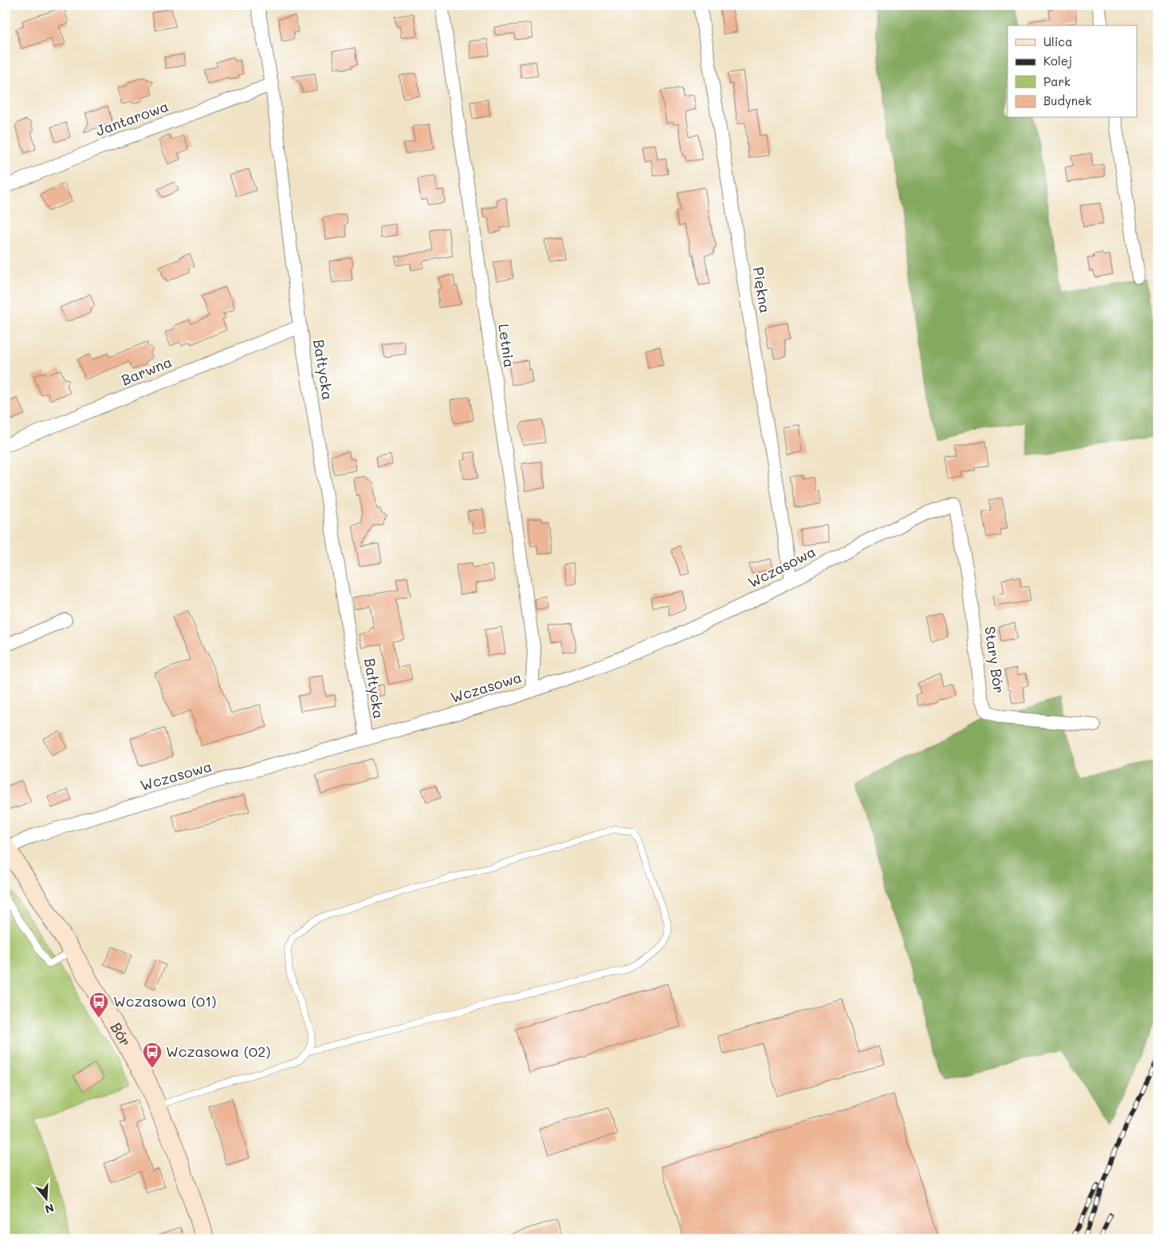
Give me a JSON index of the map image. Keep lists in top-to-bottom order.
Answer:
{
  "streets": {
    "street": [
      "Jantarowa",
      "Piękna",
      "Letnia",
      "Bałtycka",
      "Barwna",
      "Wczasowa",
      "Stary Bór",
      "Bór"
    ]
  },
  "crossings": [
    ["Jantarowa", "Bałtycka"],
    ["Piękna", "Wczasowa"],
    ["Letnia", "Wczasowa"],
    ["Bałtycka", "Barwna"],
    ["Bałtycka", "Wczasowa"],
    ["Wczasowa", "Stary Bór"],
    ["Wczasowa", "Bór"]
  ],
  "places": {
    "bus stop": ["Wczasowa (01)", "Wczasowa (02)"]
  },
  "legend": [
    "Ulica",
    "Kolej",
    "Park",
    "Budynek"
  ],
  "north": "bottom"
}
